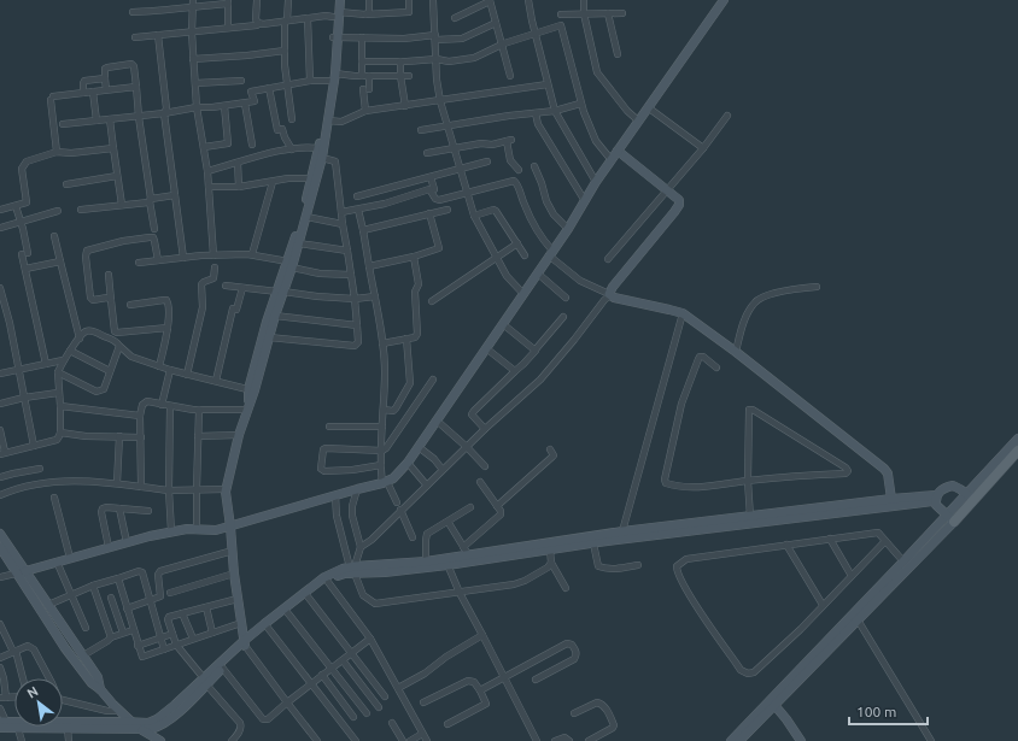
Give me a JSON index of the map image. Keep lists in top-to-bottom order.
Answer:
{
  "scale_bar": "100 m",
  "north": "top left"
}
